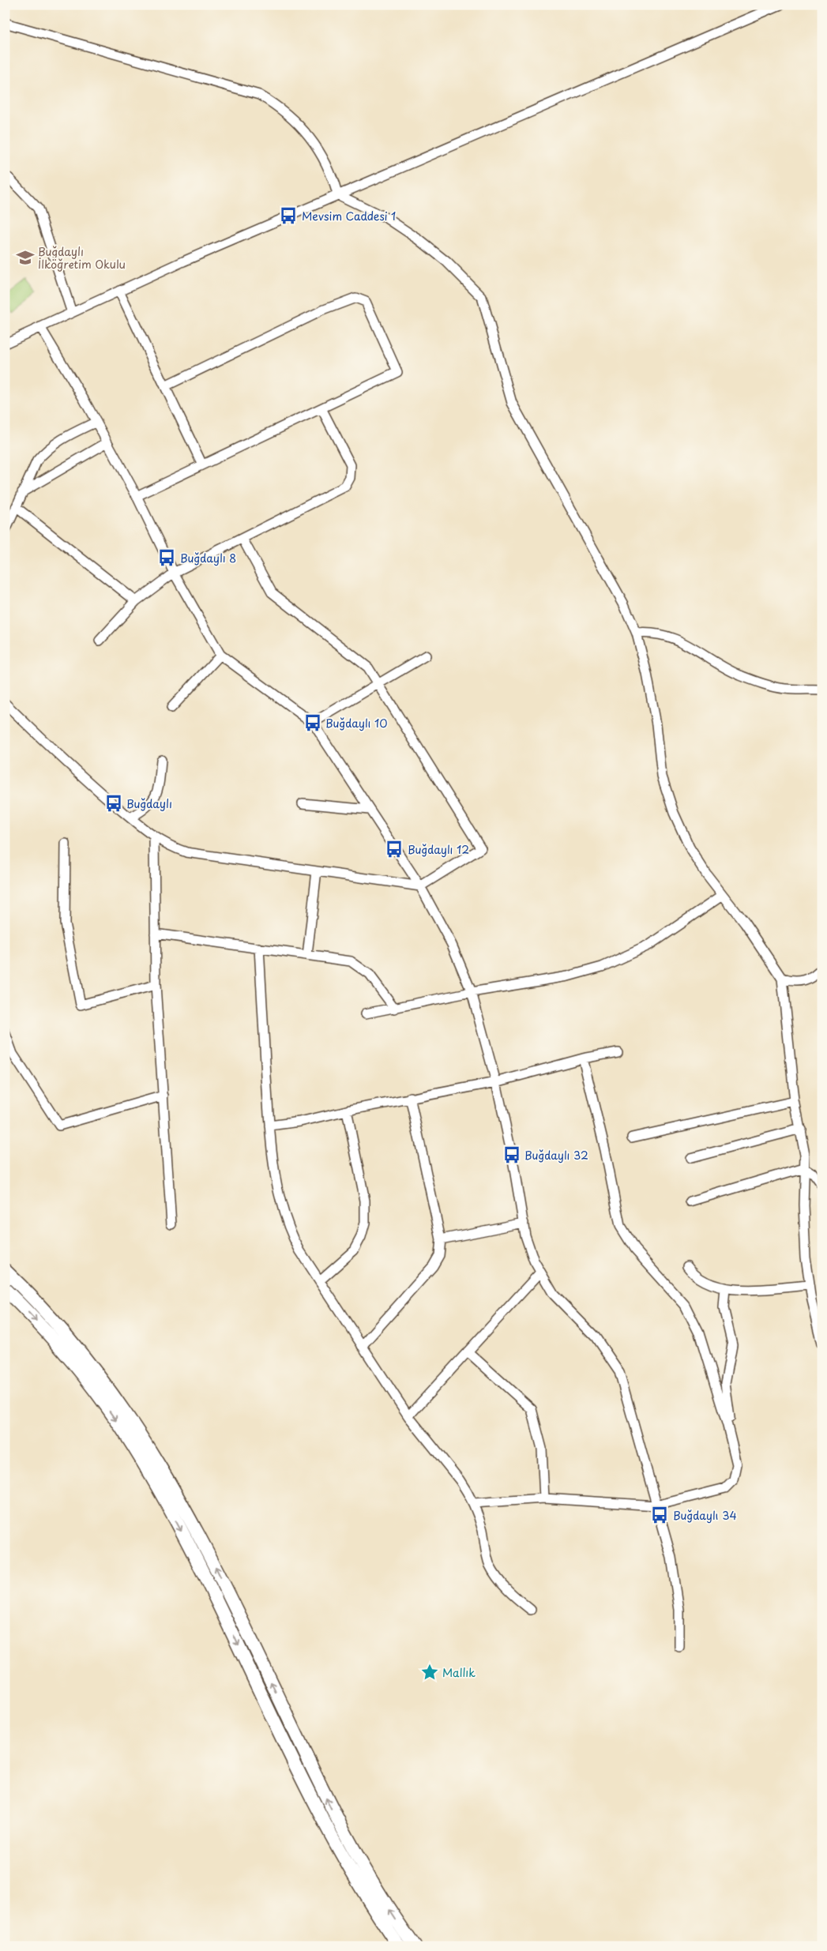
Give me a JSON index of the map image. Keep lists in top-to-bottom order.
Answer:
{
  "places": {
    "bus stop": [
      "Mevsim Caddesi 1",
      "Buğdaylı 8",
      "Buğdaylı 10",
      "Buğdaylı",
      "Buğdaylı 12",
      "Buğdaylı 32",
      "Buğdaylı 34"
    ],
    "school or university": ["Buğdaylı İlköğretim Okulu"],
    "place": ["Mallık"]
  }
}
